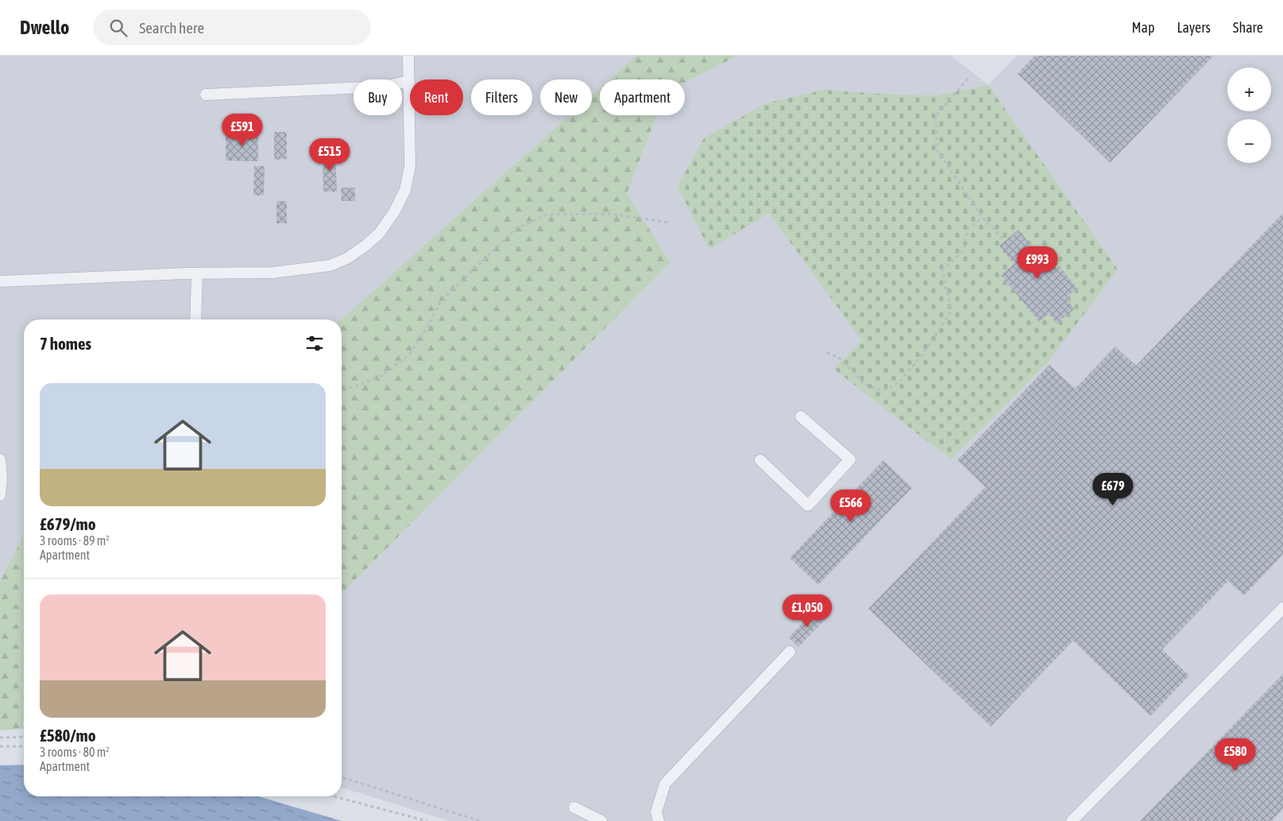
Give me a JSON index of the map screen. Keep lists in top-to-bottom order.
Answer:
{
  "page": {
    "header": "Dwello",
    "search": "Search here",
    "nav": ["Map", "Layers", "Share"],
    "map_buttons": ["+", "−"],
    "chip": [
      "Buy",
      "Rent",
      "Filters",
      "New",
      "Apartment"
    ],
    "price": [
      "£591",
      "£515",
      "£993",
      "£679",
      "£566",
      "£1,050",
      "£580"
    ],
    "heading": "7 homes",
    "list": [
      {
        "name": "£679/mo",
        "note": "3 rooms · 89 m² · Apartment"
      },
      {
        "name": "£580/mo",
        "note": "3 rooms · 80 m² · Apartment"
      }
    ]
  }
}
